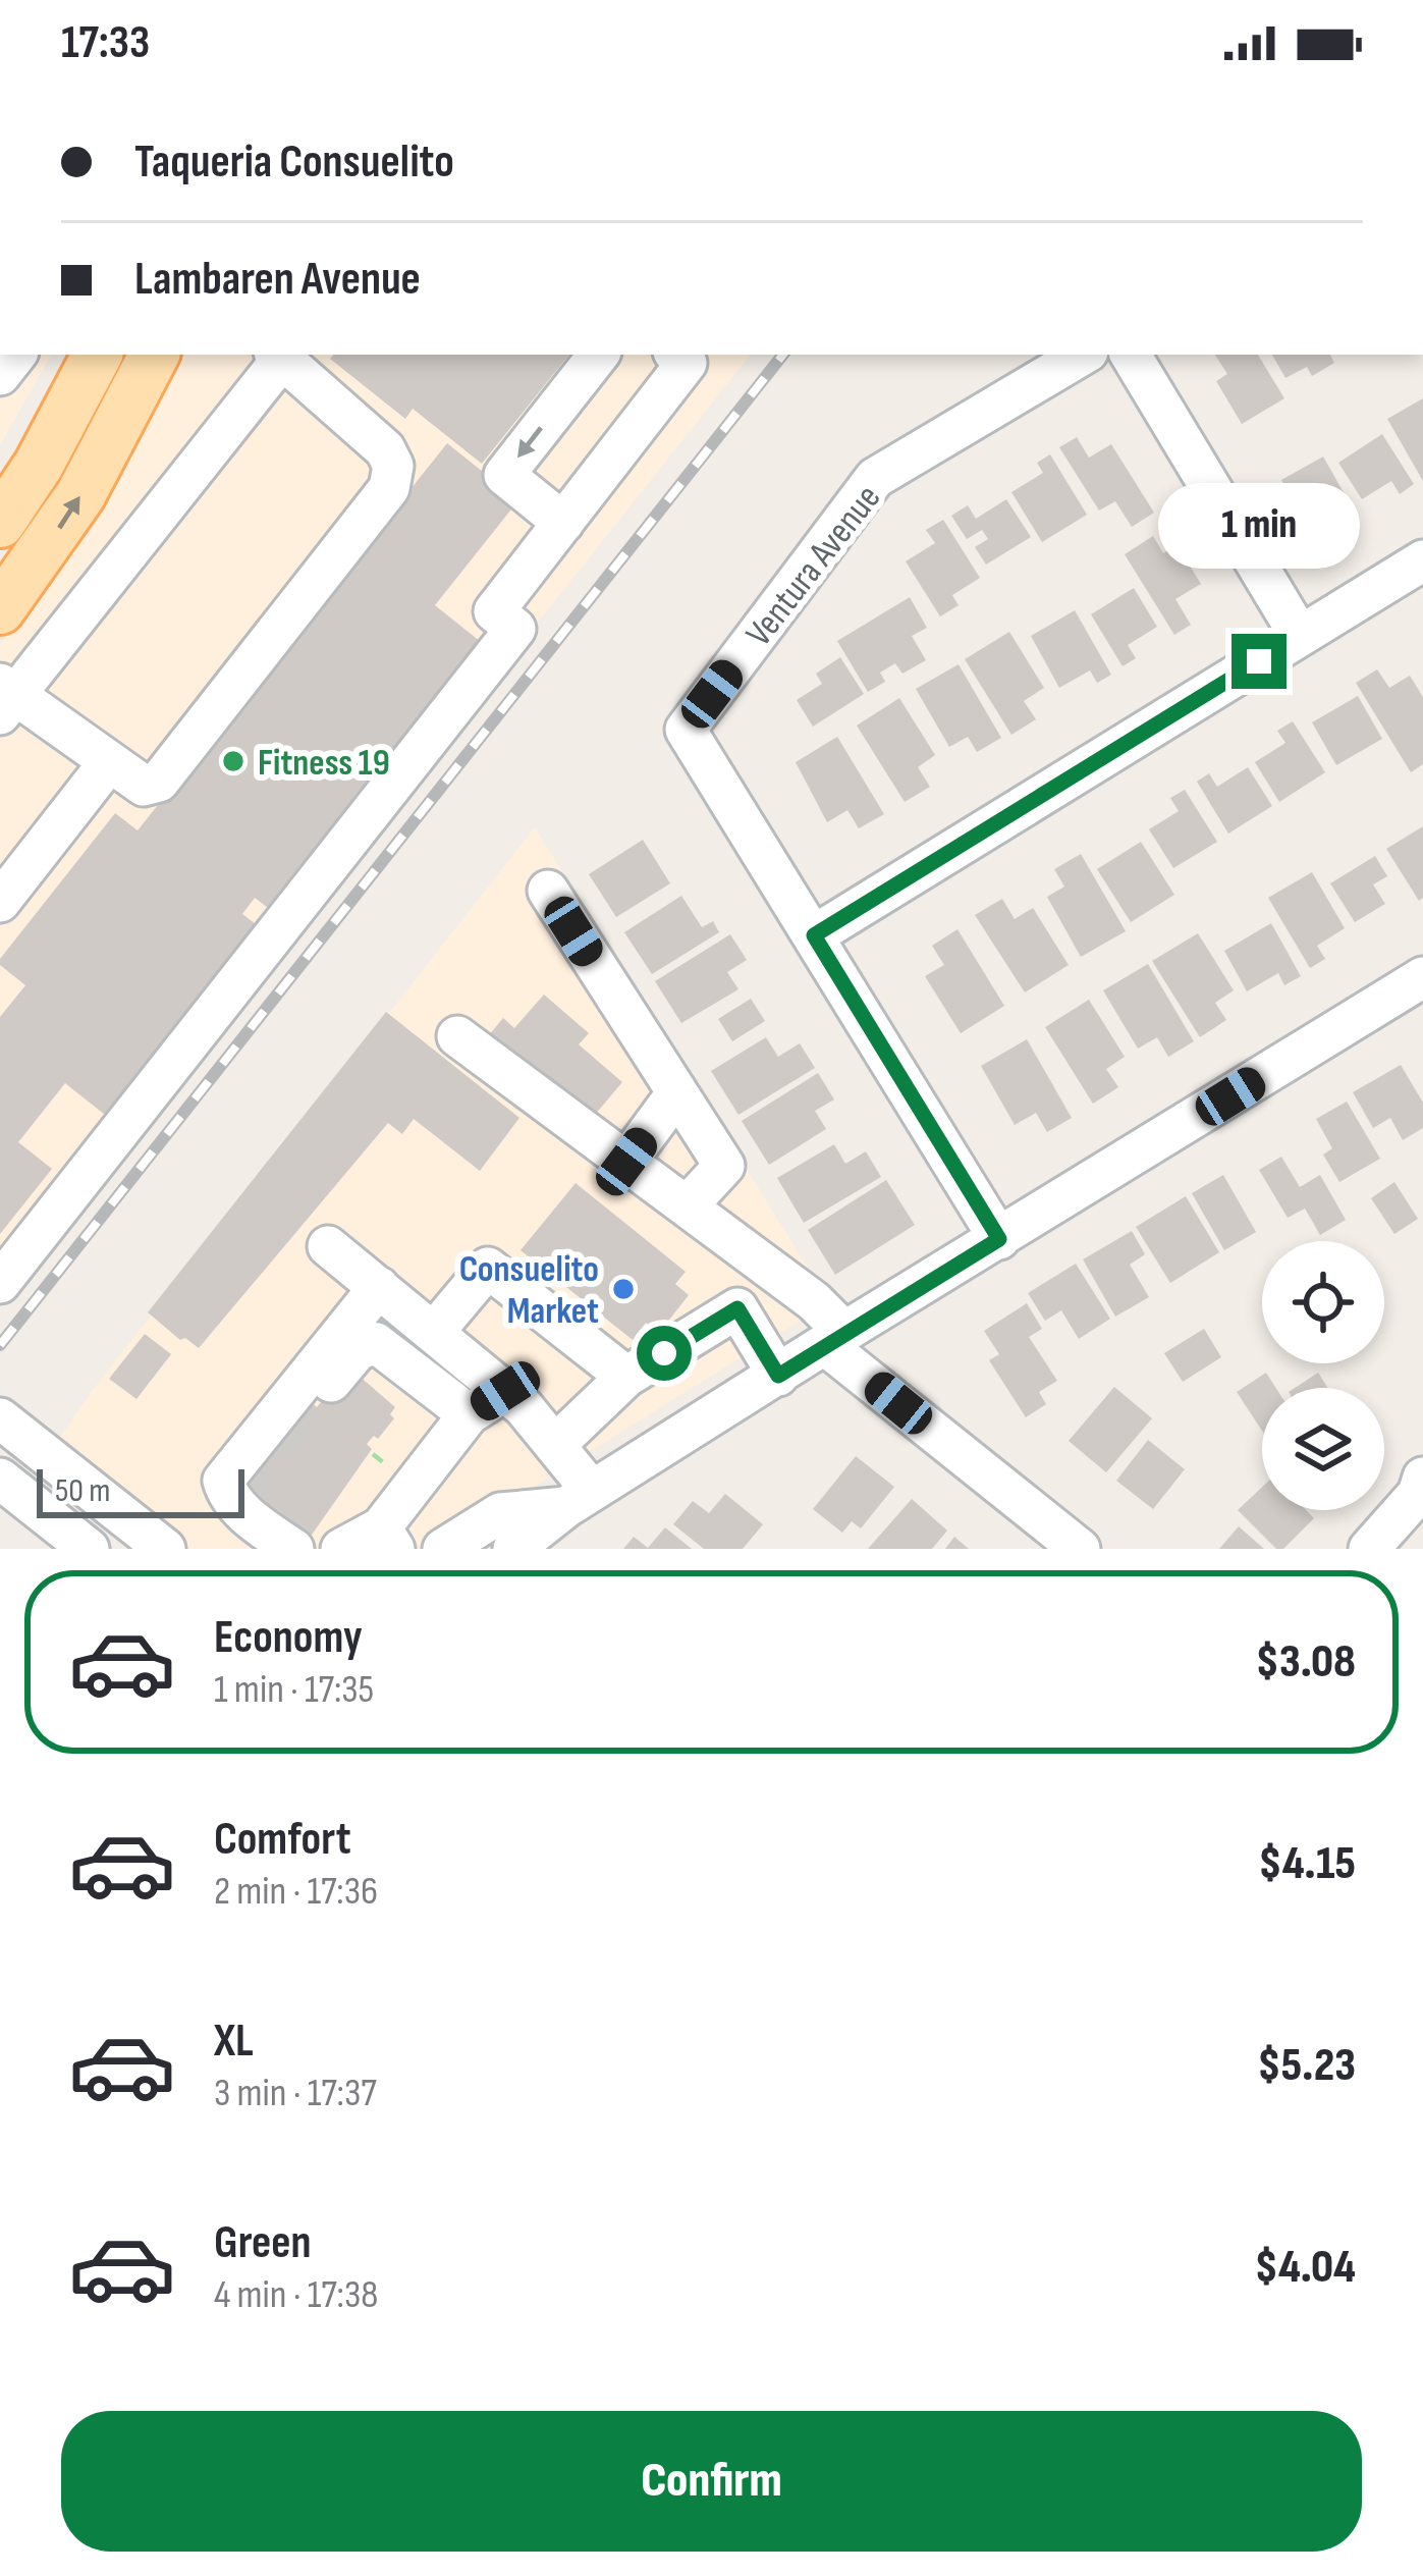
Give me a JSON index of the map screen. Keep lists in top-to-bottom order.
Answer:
{
  "streets": {
    "street": ["Ventura Avenue"]
  },
  "places": ["Fitness 19", "Consuelito Market"],
  "scale_bar": "50 m",
  "page": {
    "status": "17:33",
    "banner": ["Taqueria Consuelito", "Lambaren Avenue"],
    "bubble": "1 min",
    "scale": "50 m",
    "list": [
      {
        "name": "Economy",
        "note": "1 min · 17:35",
        "value": "$3.08"
      },
      {
        "name": "Comfort",
        "note": "2 min · 17:36",
        "value": "$4.15"
      },
      {
        "name": "XL",
        "note": "3 min · 17:37",
        "value": "$5.23"
      },
      {
        "name": "Green",
        "note": "4 min · 17:38",
        "value": "$4.04"
      }
    ],
    "buttons": "Confirm"
  }
}
